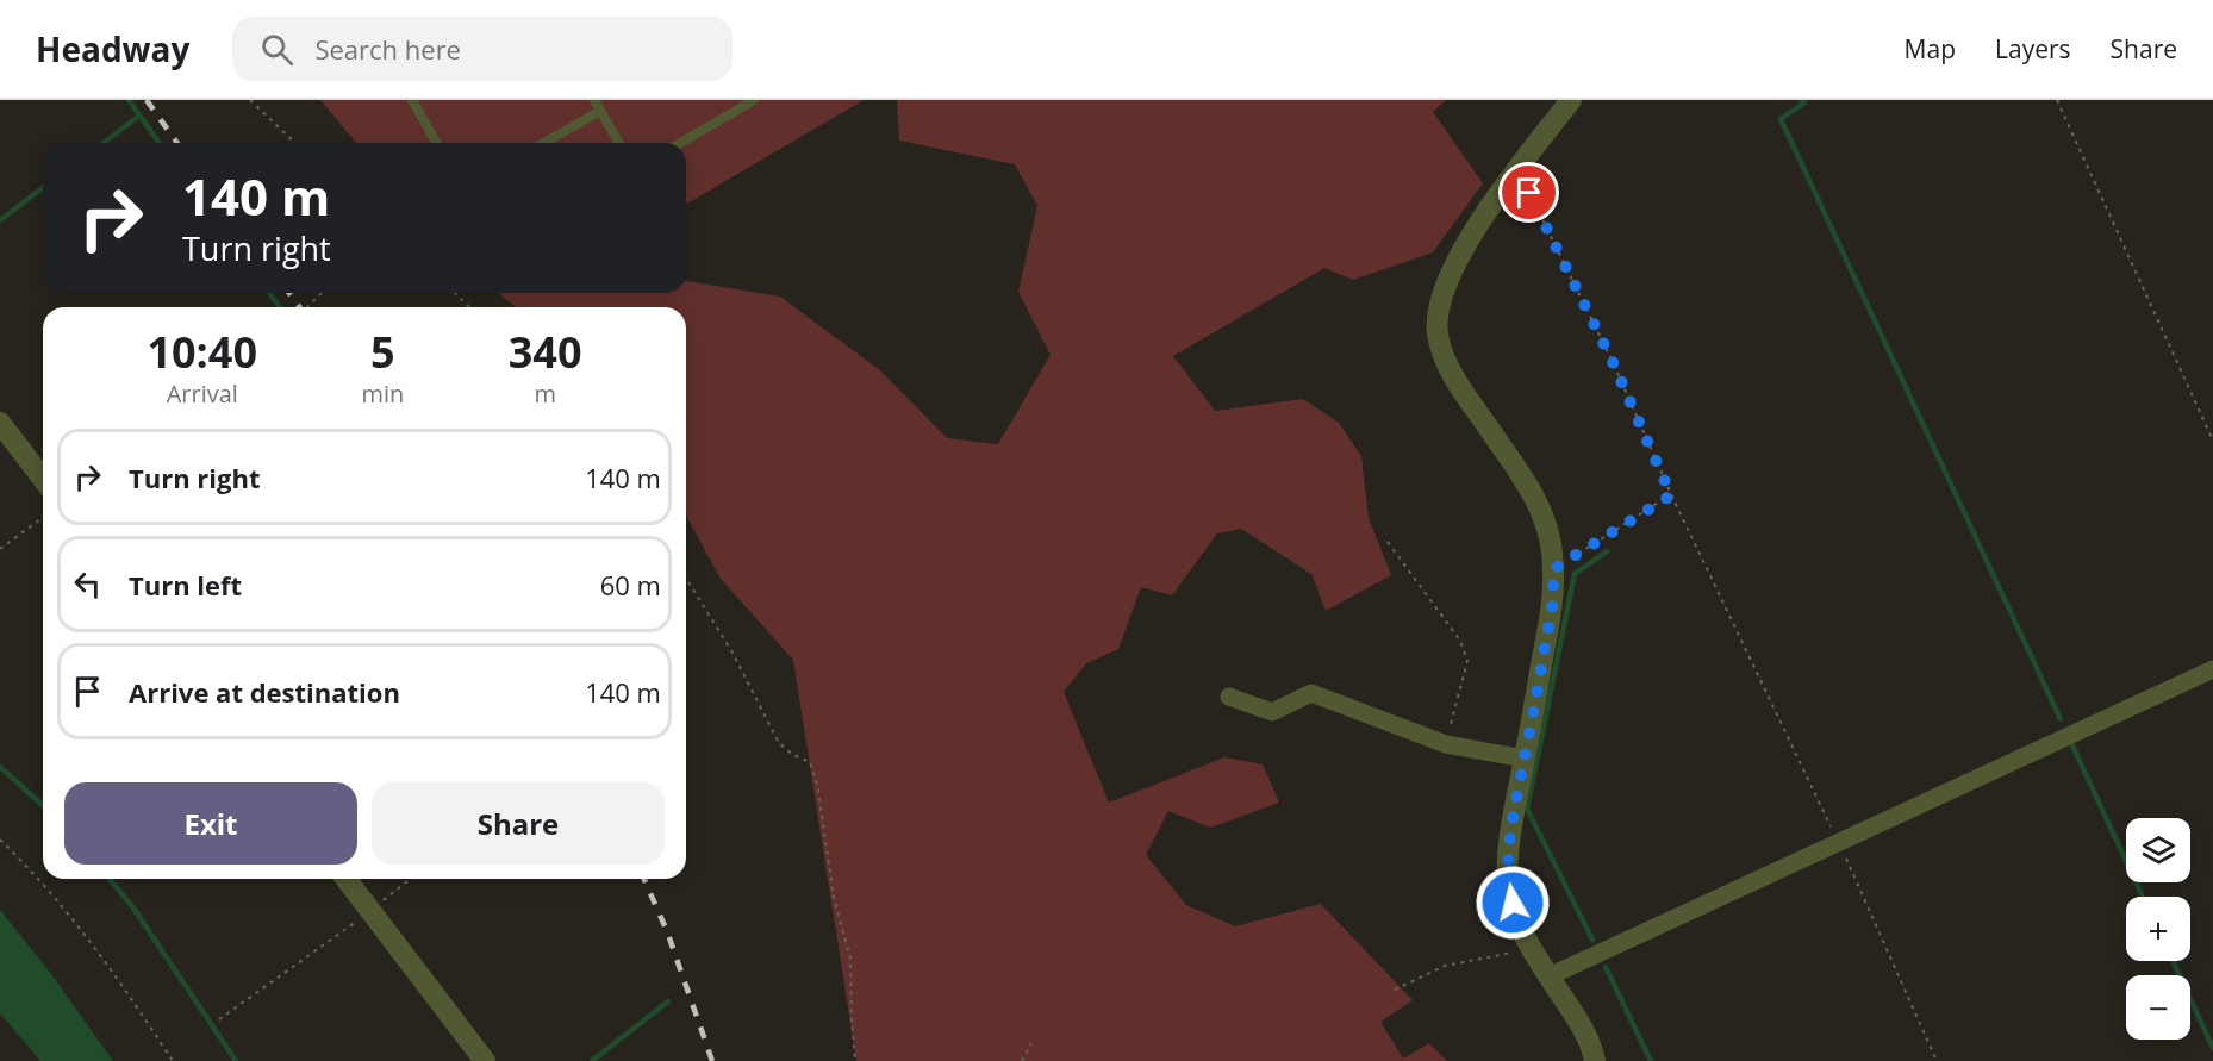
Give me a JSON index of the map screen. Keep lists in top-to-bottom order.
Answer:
{
  "page": {
    "header": "Headway",
    "search": "Search here",
    "nav": ["Map", "Layers", "Share"],
    "turn": ["140 m", "Turn right"],
    "eta": [
      "10:40",
      "Arrival",
      "5",
      "min",
      "340",
      "m"
    ],
    "list": [
      {
        "name": "Turn right",
        "value": "140 m"
      },
      {
        "name": "Turn left",
        "value": "60 m"
      },
      {
        "name": "Arrive at destination",
        "value": "140 m"
      }
    ],
    "buttons": ["Exit", "Share"],
    "map_buttons": ["+", "−"]
  }
}
